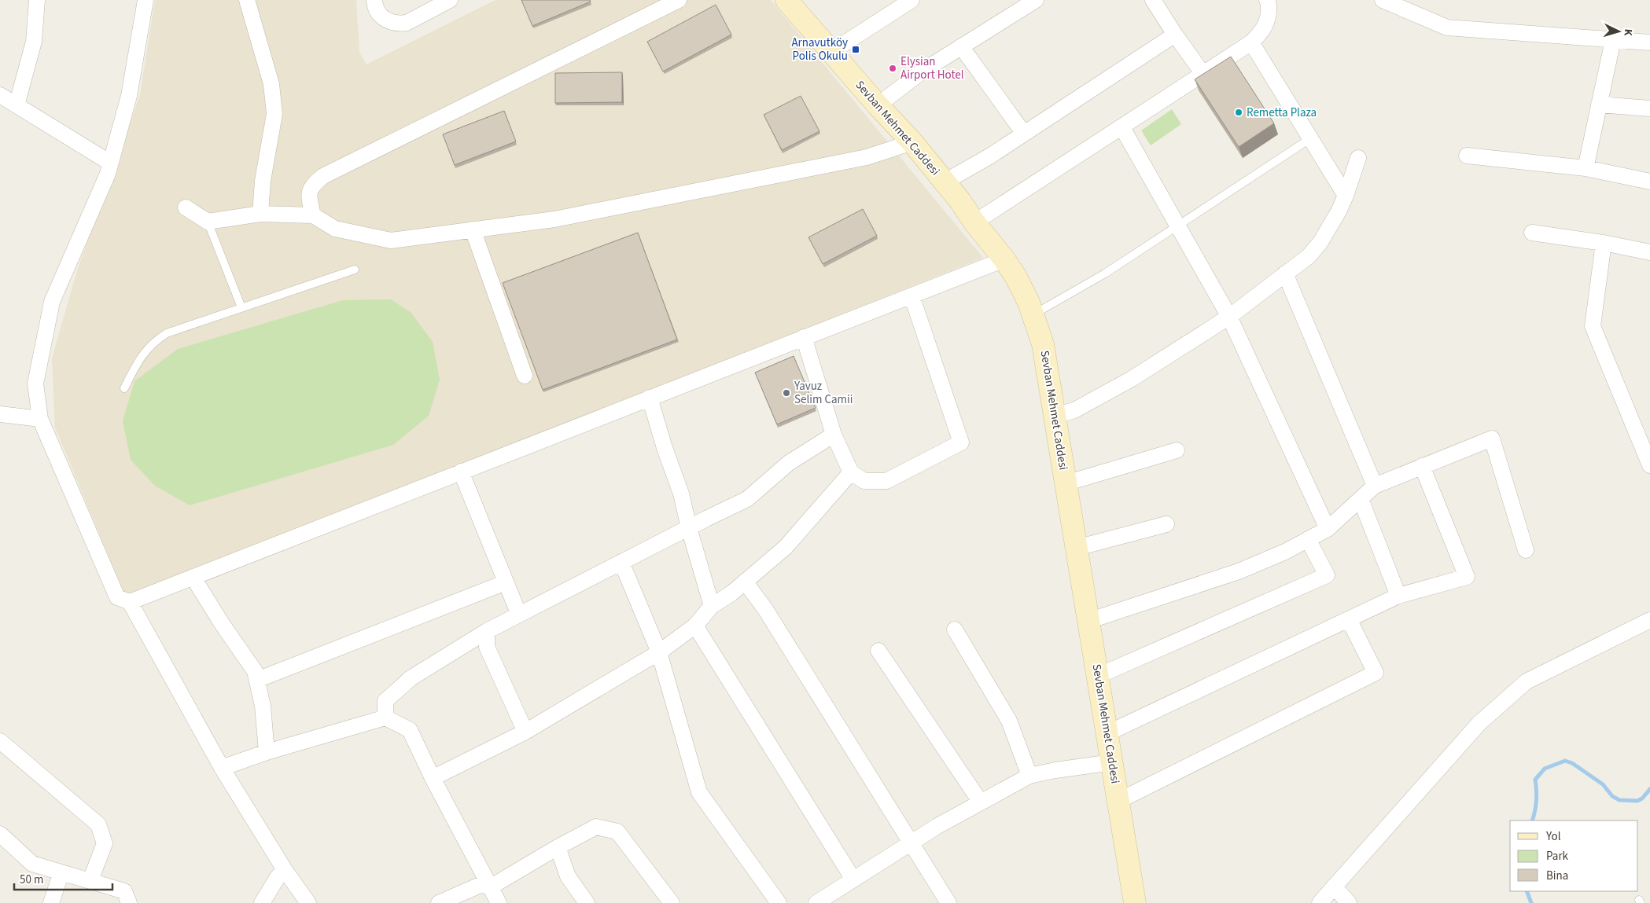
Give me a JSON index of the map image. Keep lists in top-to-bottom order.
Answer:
{
  "streets": {
    "main road": ["Sevban Mehmet Caddesi"]
  },
  "places": {
    "transit": ["Arnavutköy Polis Okulu"],
    "other": ["Elysian Airport Hotel", "Remetta Plaza", "Yavuz Selim Camii"]
  },
  "legend": ["Yol", "Park", "Bina"],
  "scale_bar": "50 m",
  "north": "right"
}
